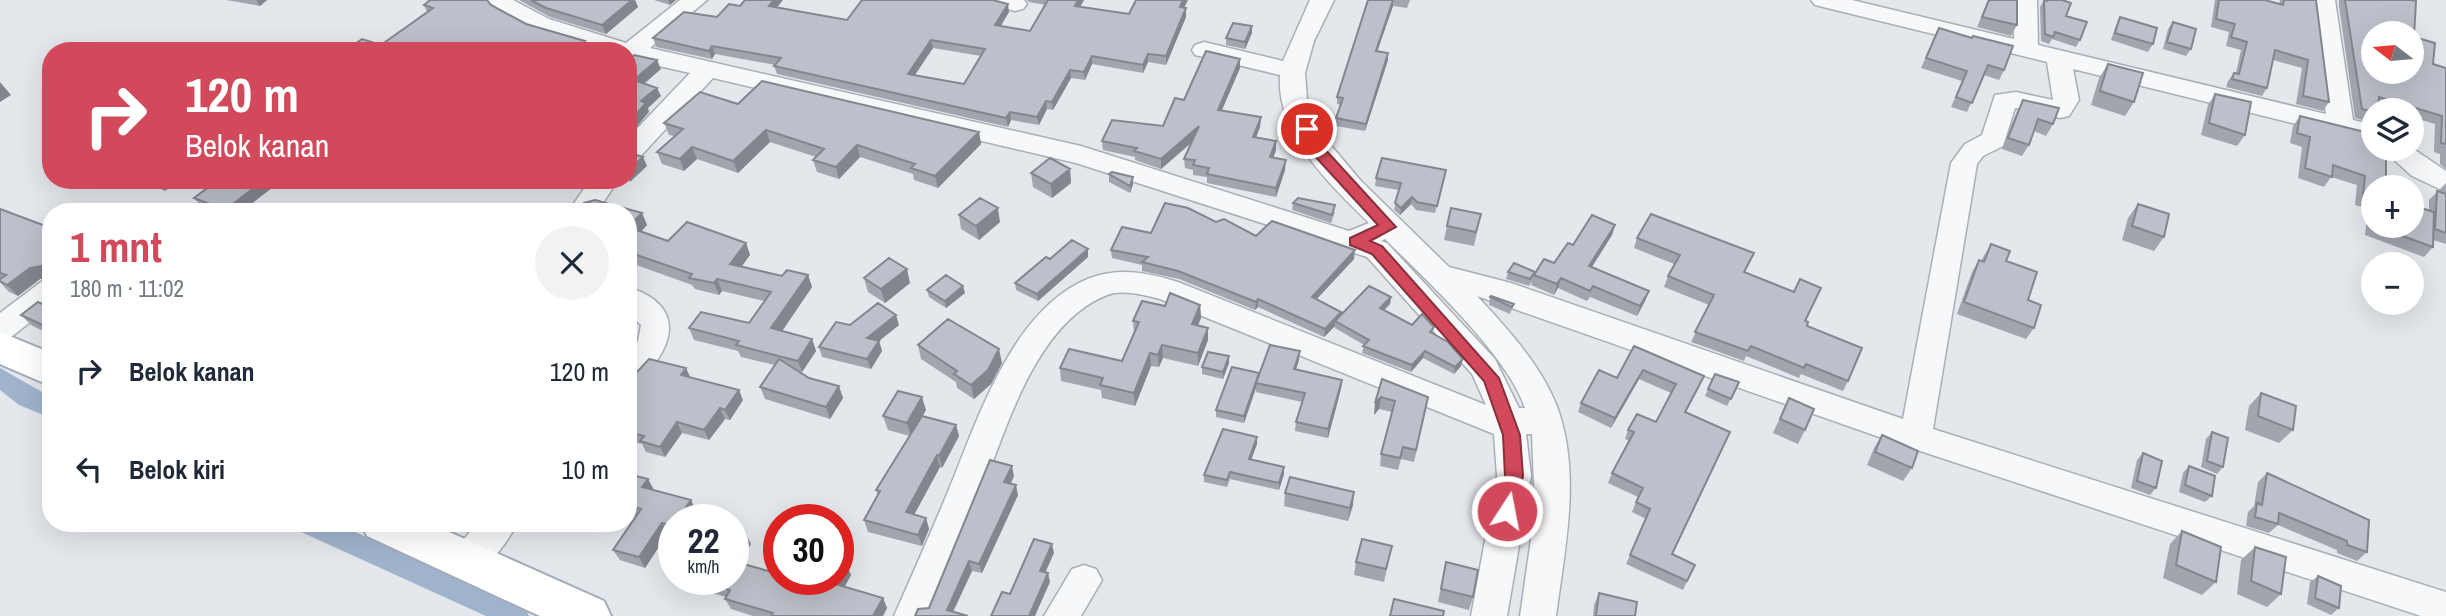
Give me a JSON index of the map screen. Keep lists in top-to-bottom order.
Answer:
{
  "north": "left",
  "page": {
    "map_buttons": ["+", "−"],
    "turn": ["120 m", "Belok kanan"],
    "heading": ["1 mnt", "180 m · 11:02"],
    "list": [
      {
        "name": "Belok kanan",
        "value": "120 m"
      },
      {
        "name": "Belok kiri",
        "value": "10 m"
      }
    ],
    "speed": "22 km/h",
    "limit": "30"
  }
}
